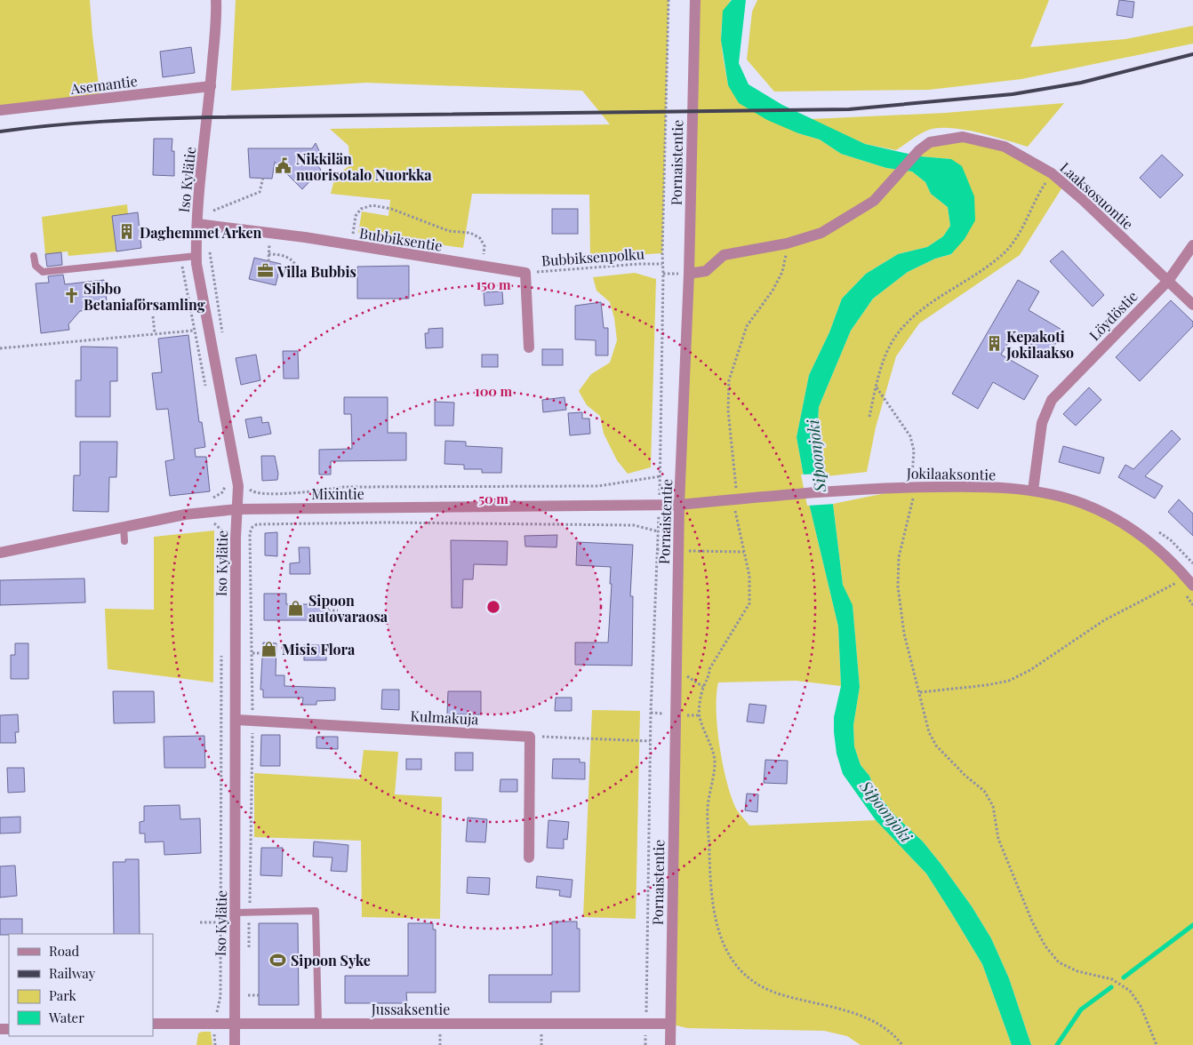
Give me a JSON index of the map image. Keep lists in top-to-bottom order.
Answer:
{
  "streets": {
    "street": [
      "Asemantie",
      "Pornaistentie",
      "Iso Kylätie",
      "Laaksosuontie",
      "Bubbiksentie",
      "Löydöstie",
      "Jokilaaksontie",
      "Mixintie",
      "Kulmakuja",
      "Jussaksentie"
    ],
    "path": ["Bubbiksenpolku"]
  },
  "crossings": [
    ["Asemantie", "Iso Kylätie"],
    ["Pornaistentie", "Laaksosuontie"],
    ["Pornaistentie", "Jokilaaksontie"],
    ["Pornaistentie", "Mixintie"],
    ["Pornaistentie", "Jussaksentie"],
    ["Iso Kylätie", "Bubbiksentie"],
    ["Iso Kylätie", "Mixintie"],
    ["Iso Kylätie", "Kulmakuja"],
    ["Iso Kylätie", "Jussaksentie"],
    ["Laaksosuontie", "Löydöstie"],
    ["Bubbiksentie", "Bubbiksenpolku"],
    ["Löydöstie", "Jokilaaksontie"],
    ["Jokilaaksontie", "Mixintie"]
  ],
  "water": ["Sipoonjoki"],
  "places": {
    "public building": ["Nikkilän nuorisotalo Nuorkka"],
    "building": ["Daghemmet Arken", "Kepakoti Jokilaakso"],
    "office": ["Villa Bubbis"],
    "church": ["Sibbo Betaniaförsamling"],
    "shop": ["Sipoon autovaraosa", "Misis Flora"],
    "sports": ["Sipoon Syke"]
  },
  "legend": [
    "Road",
    "Railway",
    "Park",
    "Water"
  ],
  "rings": ["150 m", "100 m", "50 m"]
}
